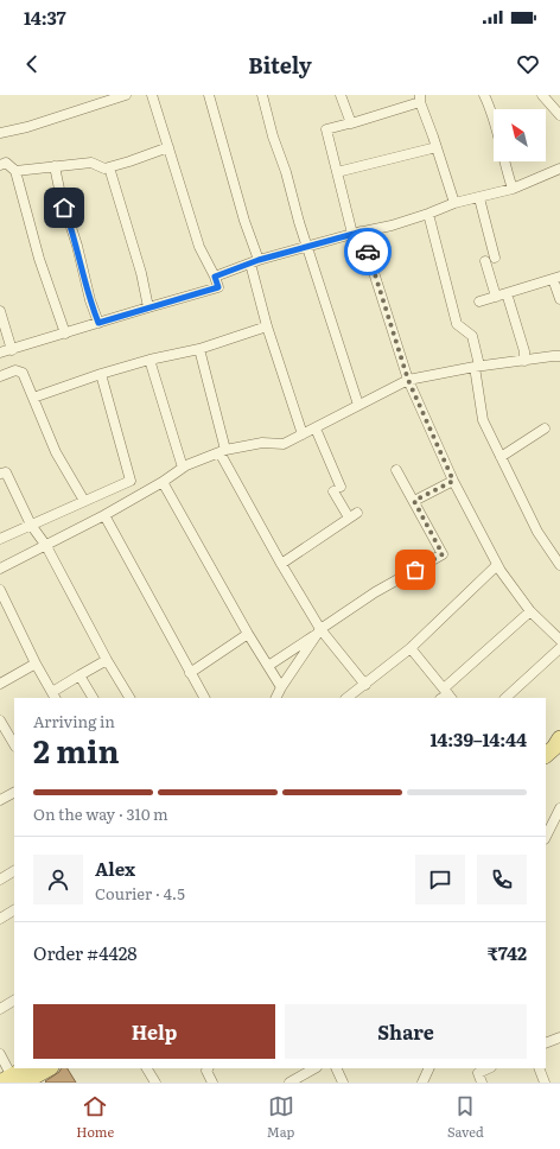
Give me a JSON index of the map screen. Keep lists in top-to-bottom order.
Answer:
{
  "north": "top left",
  "page": {
    "status": "14:37",
    "header": "Bitely",
    "heading": ["2 min", "Arriving in", "14:39–14:44"],
    "panel": [
      "Alex",
      "Courier · 4.5",
      "Order #4428",
      "₹742"
    ],
    "bar": "On the way · 310 m",
    "buttons": ["Help", "Share"],
    "tabs": ["Home", "Map", "Saved"]
  }
}
